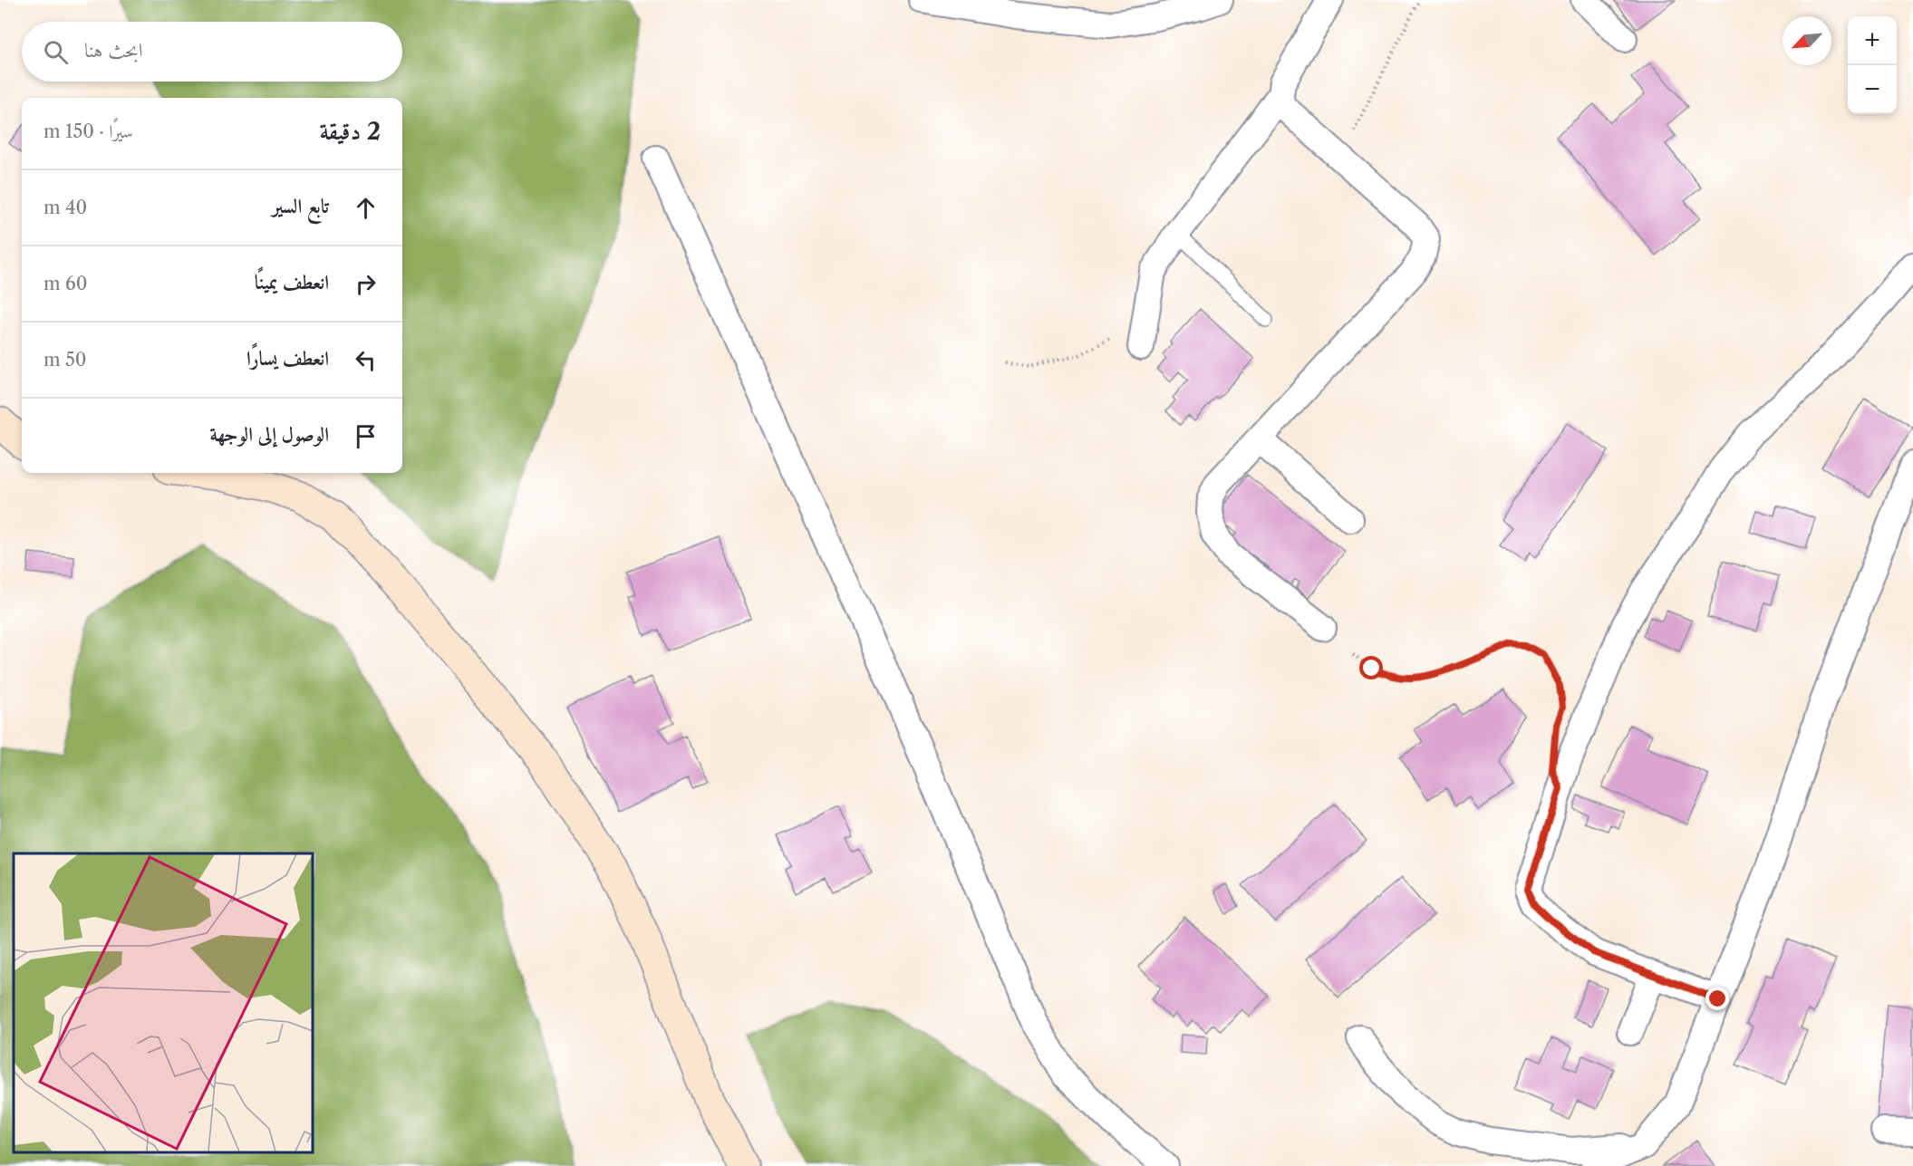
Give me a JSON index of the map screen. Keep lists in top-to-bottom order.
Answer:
{
  "north": "bottom left",
  "page": {
    "map_buttons": ["+", "−"],
    "search": "ابحث هنا",
    "heading": ["2 دقيقة", "سيرًا · 150 m"],
    "list": [
      ["تابع السير", "40 m"],
      ["انعطف يمينًا", "60 m"],
      ["انعطف يسارًا", "50 m"],
      "الوصول إلى الوجهة"
    ]
  }
}
